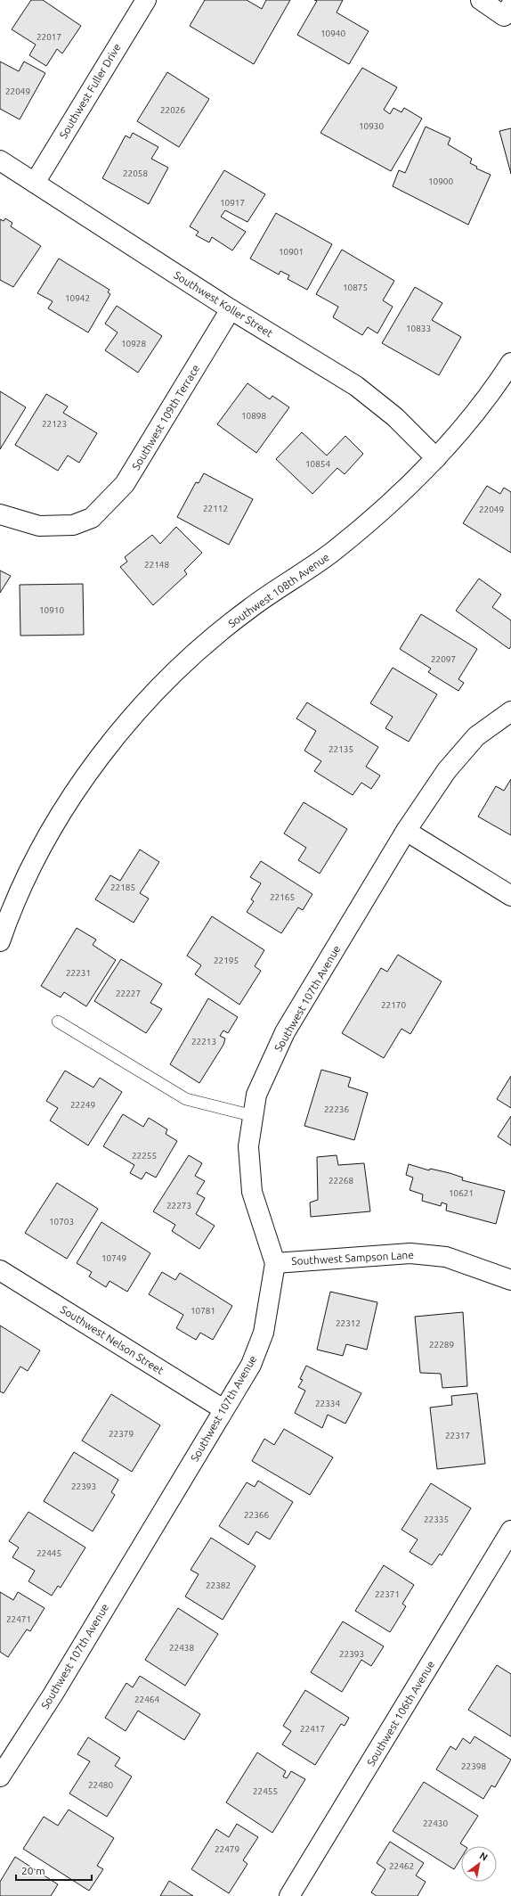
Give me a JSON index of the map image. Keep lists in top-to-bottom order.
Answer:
{
  "streets": {
    "street": [
      "Southwest Fuller Drive",
      "Southwest Koller Street",
      "Southwest 109th Terrace",
      "Southwest 108th Avenue",
      "Southwest 107th Avenue",
      "Southwest Sampson Lane",
      "Southwest Nelson Street",
      "Southwest 106th Avenue"
    ]
  },
  "crossings": [
    ["Southwest Fuller Drive", "Southwest Koller Street"],
    ["Southwest Koller Street", "Southwest 109th Terrace"],
    ["Southwest Koller Street", "Southwest 108th Avenue"],
    ["Southwest 107th Avenue", "Southwest Sampson Lane"],
    ["Southwest 107th Avenue", "Southwest Nelson Street"]
  ],
  "house_numbers": [
    "10940",
    "22017",
    "22049",
    "22026",
    "10930",
    "22058",
    "10900",
    "10917",
    "10901",
    "10875",
    "10942",
    "10833",
    "10928",
    "10898",
    "22123",
    "10854",
    "22112",
    "22049",
    "22148",
    "10910",
    "22097",
    "22135",
    "22185",
    "22165",
    "22195",
    "22231",
    "22227",
    "22170",
    "22213",
    "22249",
    "22236",
    "22255",
    "22268",
    "10621",
    "22273",
    "10703",
    "10749",
    "10781",
    "22312",
    "22289",
    "22334",
    "22379",
    "22317",
    "22393",
    "22366",
    "22335",
    "22445",
    "22382",
    "22371",
    "22471",
    "22438",
    "22393",
    "22464",
    "22417",
    "22398",
    "22480",
    "22455",
    "22430",
    "22479",
    "22462"
  ],
  "scale_bar": "20 m",
  "north": "top right"
}
